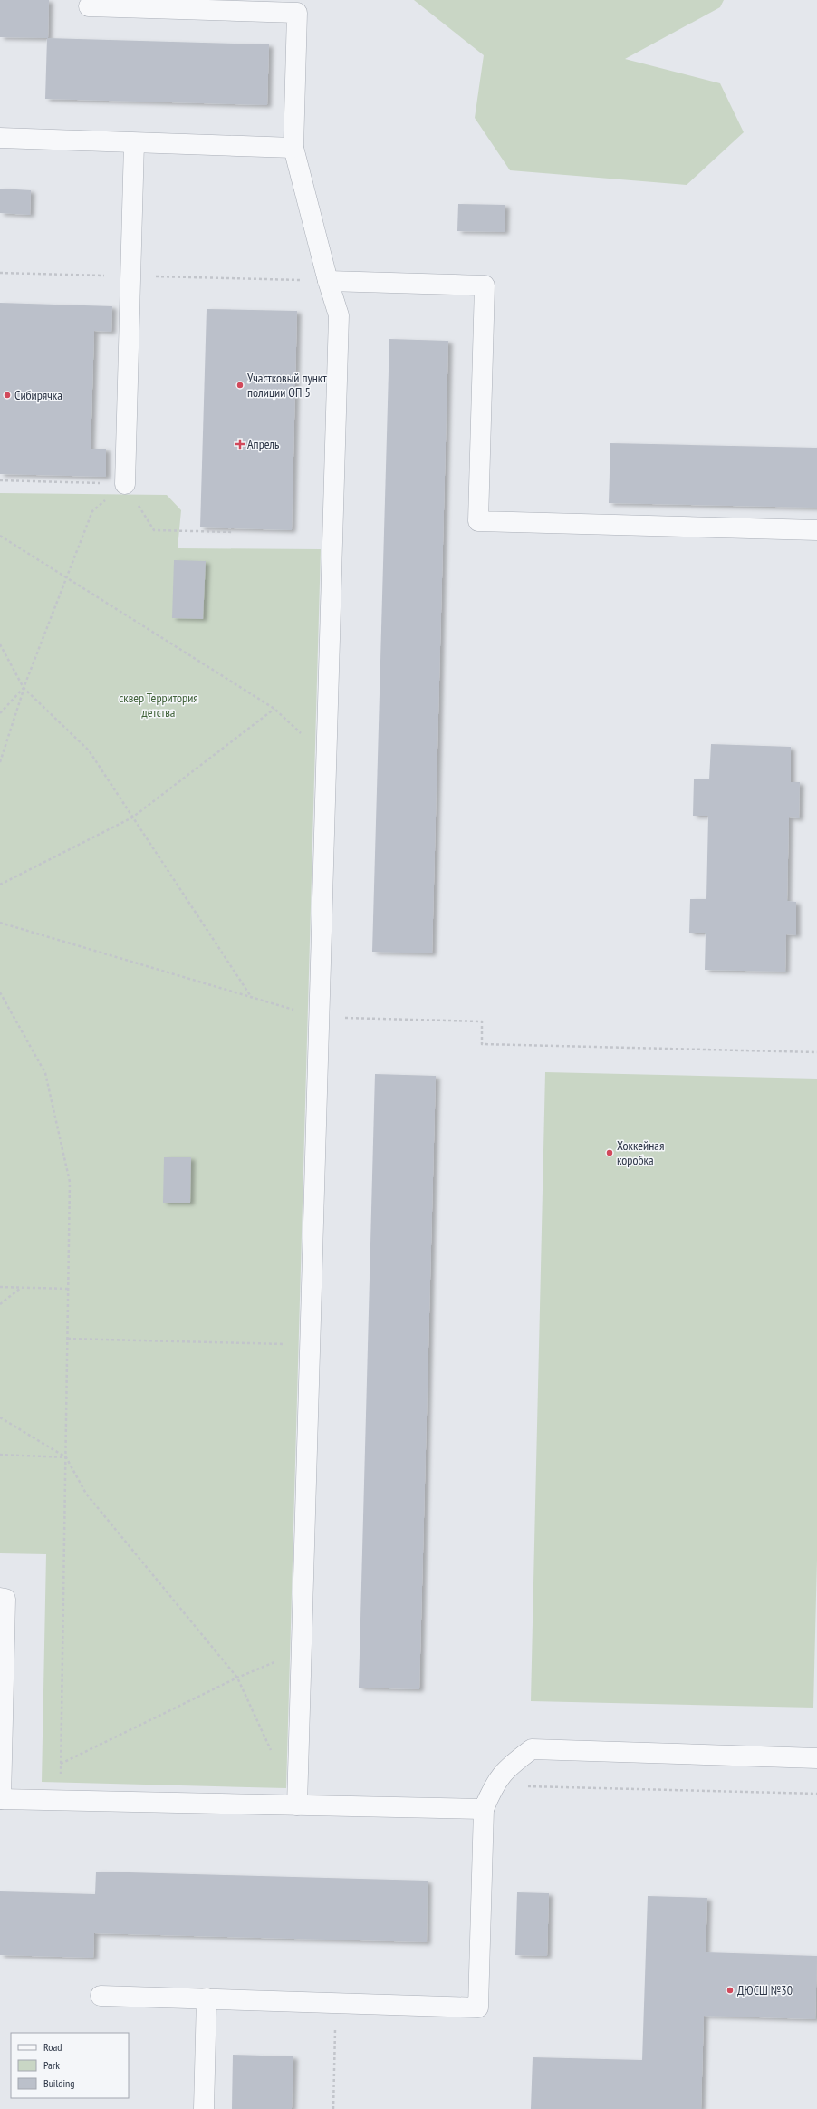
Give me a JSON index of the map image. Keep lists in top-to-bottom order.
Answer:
{
  "parks": ["сквер Территория детства"],
  "places": {
    "other": [
      "Участковый пункт полиции ОП 5",
      "Сибирячка",
      "Хоккейная коробка",
      "ДЮСШ №30"
    ],
    "health": ["Апрель"]
  },
  "legend": ["Road", "Park", "Building"]
}
